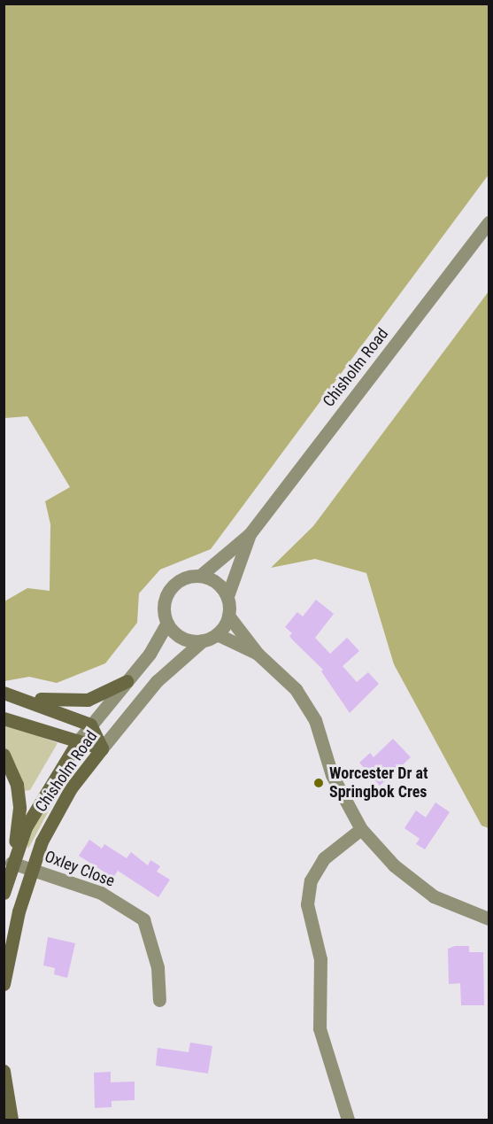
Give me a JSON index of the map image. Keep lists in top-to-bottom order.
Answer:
{
  "streets": {
    "main road": ["Chisholm Road"],
    "street": ["Oxley Close"]
  },
  "crossings": [
    ["Chisholm Road", "Oxley Close"]
  ],
  "places": ["Worcester Dr at Springbok Cres"]
}
